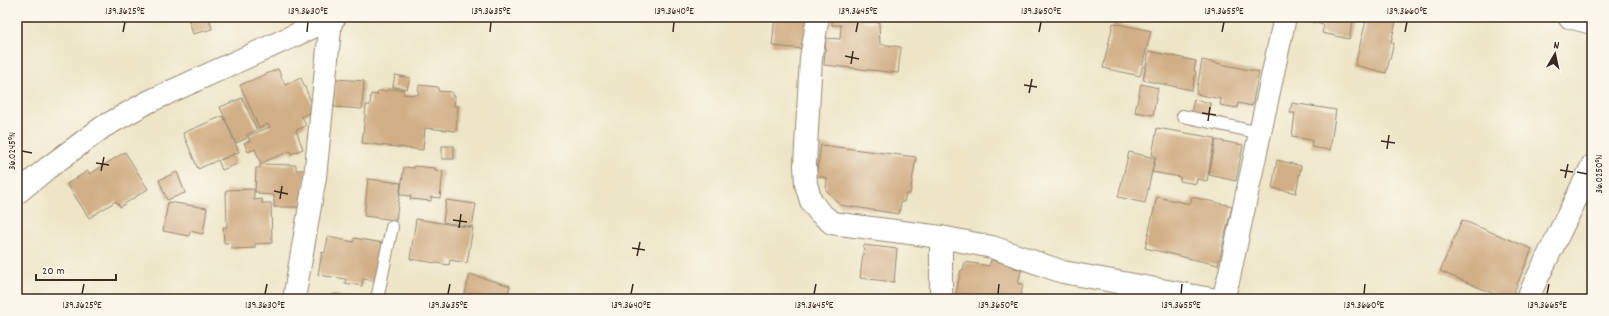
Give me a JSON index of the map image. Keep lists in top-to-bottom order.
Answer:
{
  "scale_bar": "20 m",
  "north": "top",
  "coordinates": [
    "139.3625°E",
    "139.3630°E",
    "139.3635°E",
    "139.3640°E",
    "139.3645°E",
    "139.3650°E",
    "139.3655°E",
    "139.3660°E",
    "36.0245°N",
    "36.0250°N",
    "139.3665°E"
  ]
}
